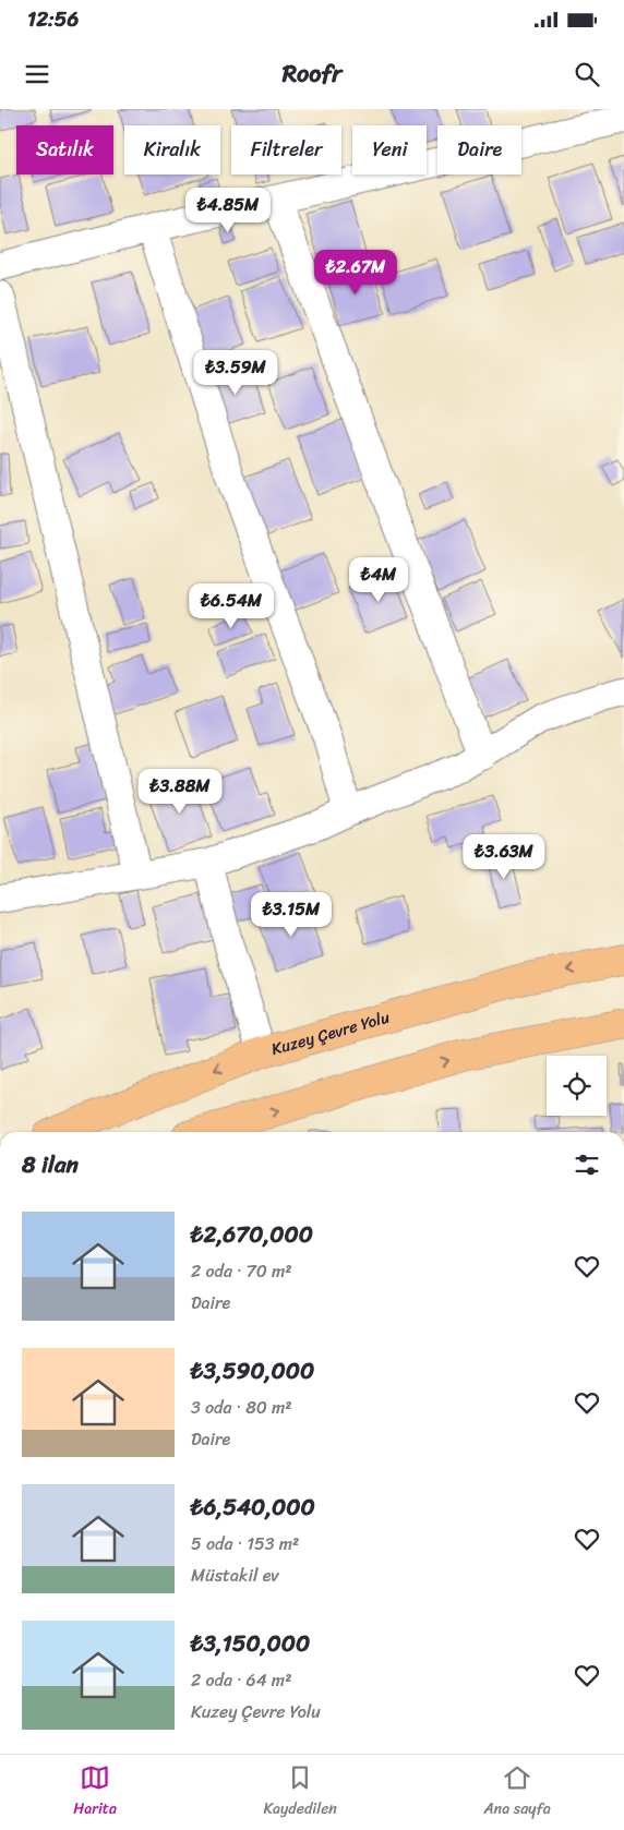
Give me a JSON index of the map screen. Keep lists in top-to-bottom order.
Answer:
{
  "streets": {
    "highway": ["Kuzey Çevre Yolu"]
  },
  "page": {
    "status": "12:56",
    "header": "Roofr",
    "chip": [
      "Satılık",
      "Kiralık",
      "Filtreler",
      "Yeni",
      "Daire"
    ],
    "price": [
      "₺4.85M",
      "₺2.67M",
      "₺3.59M",
      "₺4M",
      "₺6.54M",
      "₺3.88M",
      "₺3.63M",
      "₺3.15M"
    ],
    "heading": "8 ilan",
    "list": [
      {
        "name": "₺2,670,000",
        "note": "2 oda · 70 m² · Daire"
      },
      {
        "name": "₺3,590,000",
        "note": "3 oda · 80 m² · Daire"
      },
      {
        "name": "₺6,540,000",
        "note": "5 oda · 153 m² · Müstakil ev"
      },
      {
        "name": "₺3,150,000",
        "note": "2 oda · 64 m² · Kuzey Çevre Yolu"
      }
    ],
    "tabs": ["Harita", "Kaydedilen", "Ana sayfa"]
  }
}
